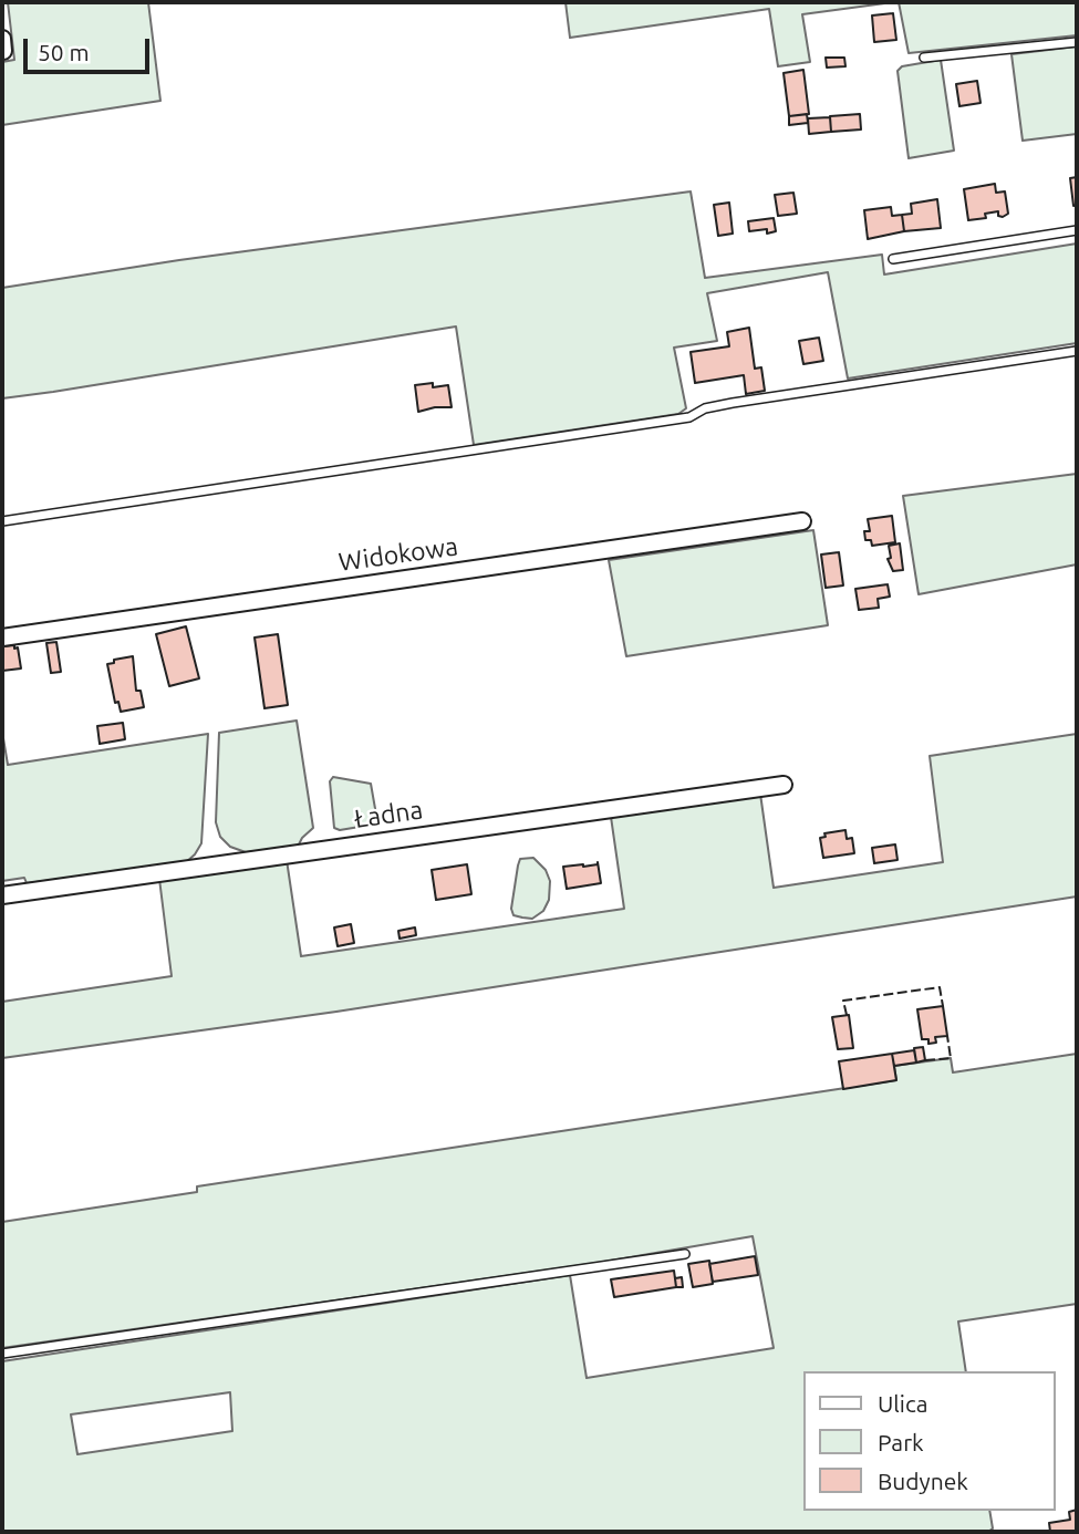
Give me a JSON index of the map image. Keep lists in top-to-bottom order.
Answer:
{
  "streets": {
    "street": ["Widokowa", "Ładna"]
  },
  "legend": ["Ulica", "Park", "Budynek"],
  "scale_bar": "50 m"
}
